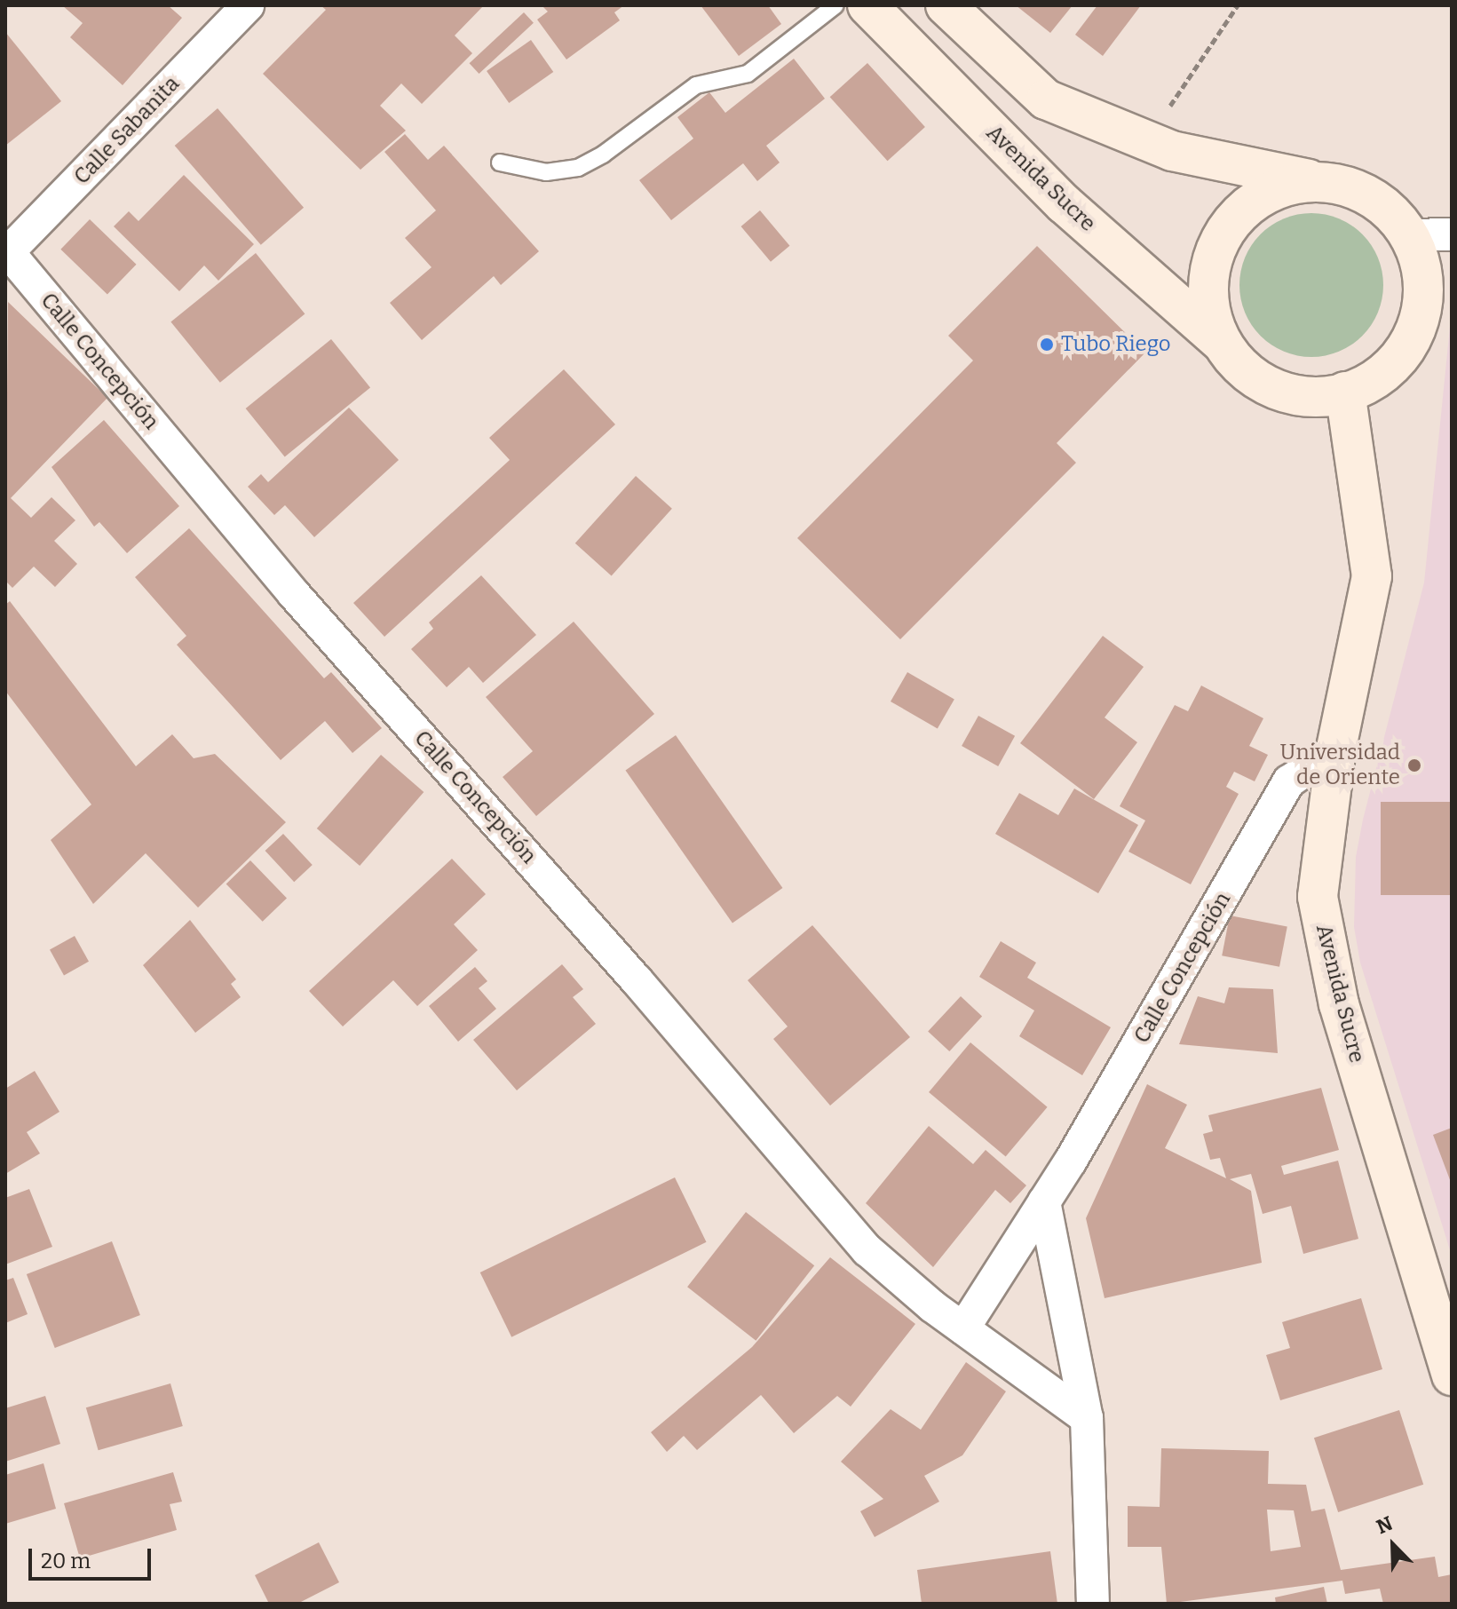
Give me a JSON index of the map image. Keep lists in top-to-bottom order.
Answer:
{
  "streets": {
    "street": ["Calle Sabanita", "Avenida Sucre", "Calle Concepción"]
  },
  "crossings": [
    ["Calle Sabanita", "Calle Concepción"],
    ["Avenida Sucre", "Calle Concepción"]
  ],
  "places": ["Tubo Riego", "Universidad de Oriente"],
  "scale_bar": "20 m",
  "north": "top left"
}
